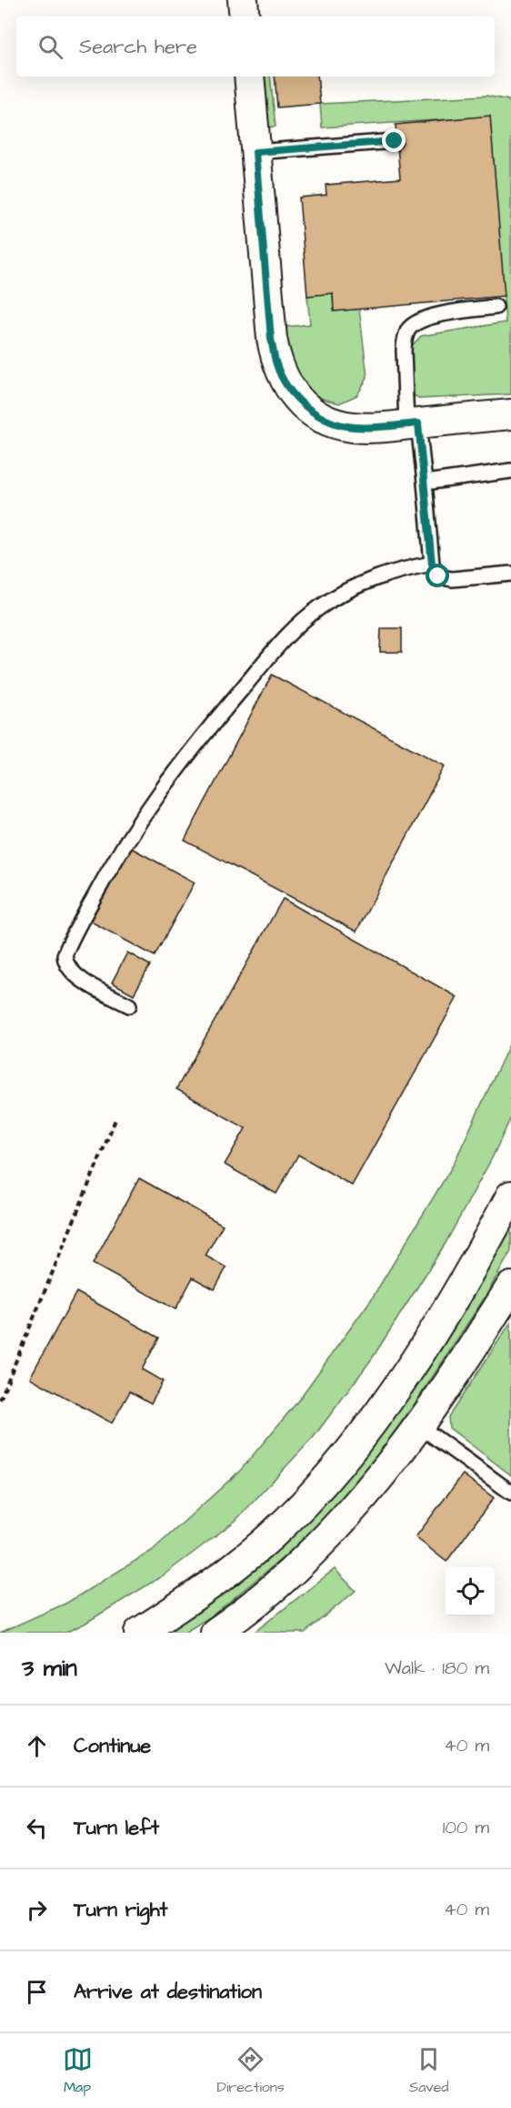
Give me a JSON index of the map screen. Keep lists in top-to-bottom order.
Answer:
{
  "page": {
    "search": "Search here",
    "heading": ["3 min", "Walk · 180 m"],
    "list": [
      ["Continue", "40 m"],
      ["Turn left", "100 m"],
      ["Turn right", "40 m"],
      "Arrive at destination"
    ],
    "nav": ["Map", "Directions", "Saved"]
  }
}
